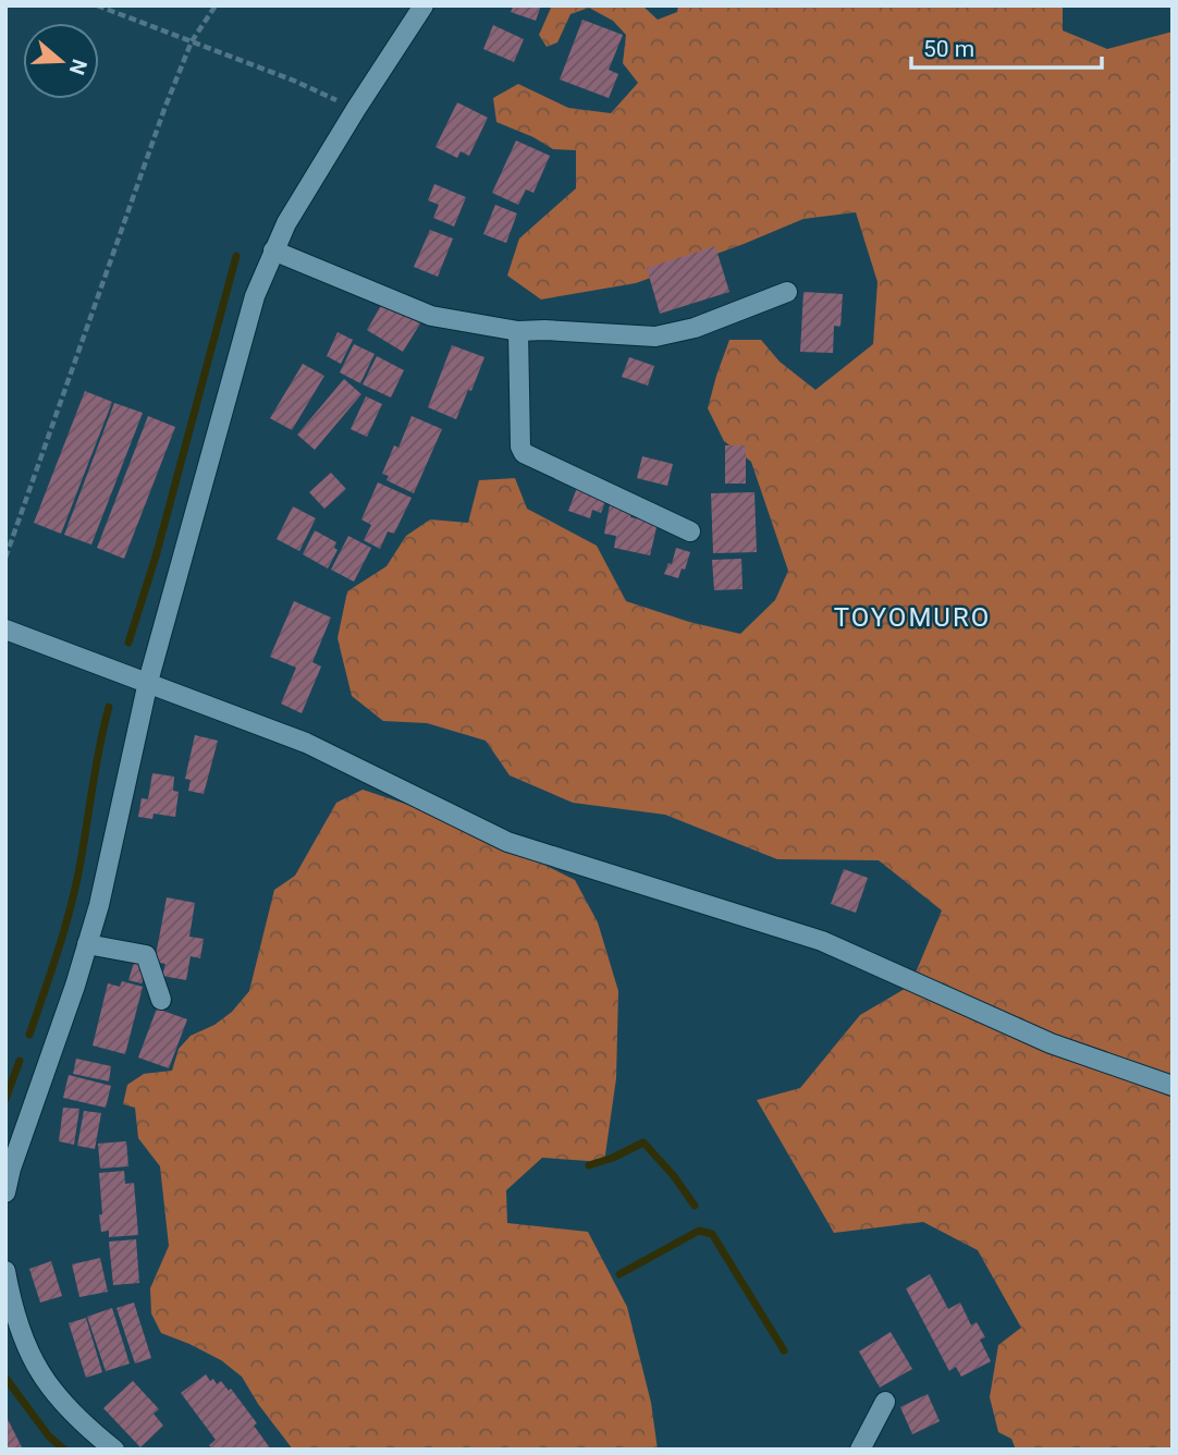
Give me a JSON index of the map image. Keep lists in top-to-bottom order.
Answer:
{
  "districts": ["TOYOMURO"],
  "scale_bar": "50 m",
  "north": "right"
}
